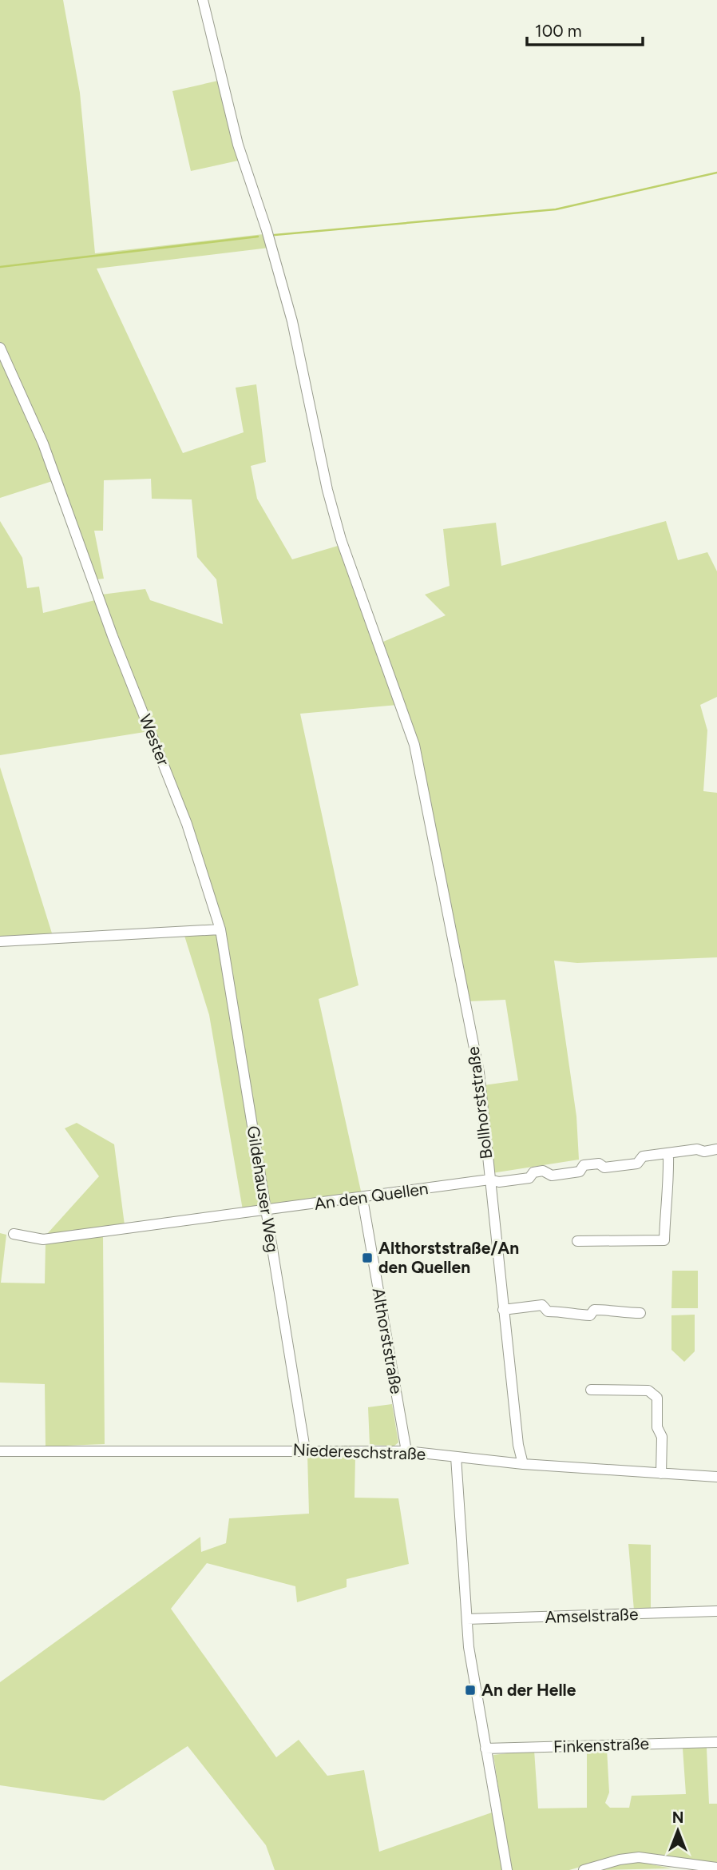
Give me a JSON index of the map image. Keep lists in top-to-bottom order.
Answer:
{
  "streets": {
    "street": [
      "Wester",
      "Bollhorststraße",
      "Gildehauser Weg",
      "An den Quellen",
      "Althorststraße",
      "Niedereschstraße",
      "Amselstraße",
      "Finkenstraße"
    ]
  },
  "crossings": [
    ["Wester", "Gildehauser Weg"],
    ["Bollhorststraße", "An den Quellen"],
    ["Bollhorststraße", "Niedereschstraße"],
    ["Gildehauser Weg", "An den Quellen"],
    ["Gildehauser Weg", "Niedereschstraße"],
    ["An den Quellen", "Althorststraße"],
    ["Althorststraße", "Niedereschstraße"]
  ],
  "places": {
    "transit": ["Althorststraße/An den Quellen", "An der Helle"]
  },
  "scale_bar": "100 m",
  "north": "top"
}
